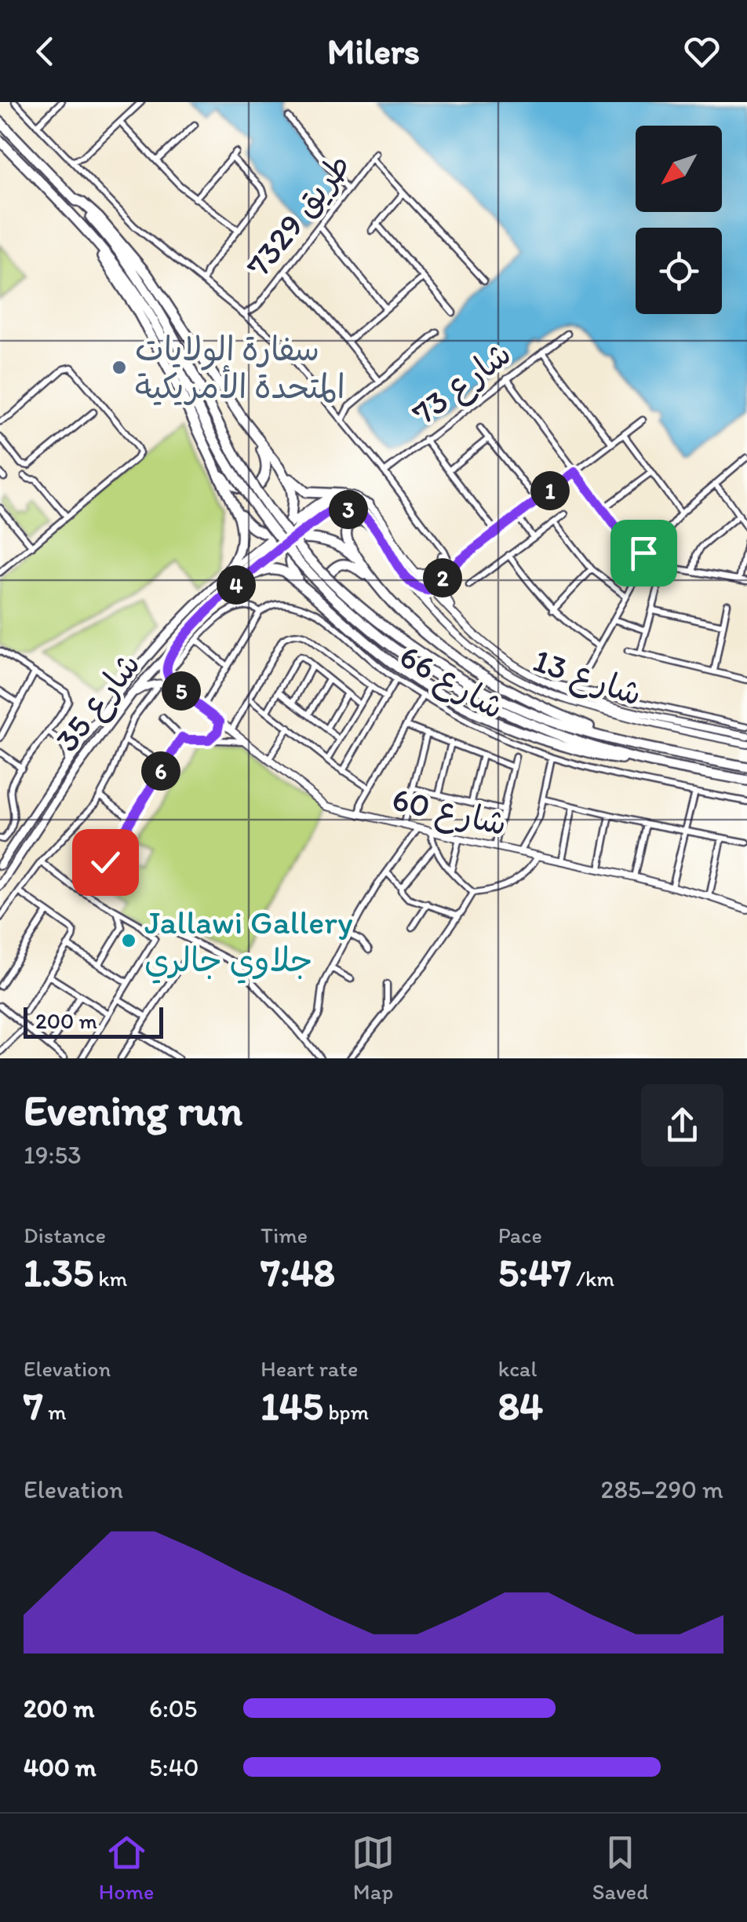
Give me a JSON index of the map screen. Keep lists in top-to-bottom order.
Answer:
{
  "streets": {
    "main road": ["شارع 35"],
    "street": [
      "طريق 7329",
      "شارع 73",
      "شارع 13",
      "شارع 66",
      "شارع 60"
    ]
  },
  "places": ["سفارة الولايات المتحدة الأمريكية", "Jallawi Gallery جلاوي جالري"],
  "scale_bar": "200 m",
  "north": "bottom left",
  "page": {
    "header": "Milers",
    "pins": [
      "1",
      "3",
      "2",
      "4",
      "5",
      "6"
    ],
    "scale": "200 m",
    "heading": ["Evening run", "19:53"],
    "stats": [
      ["Distance", "1.35 km"],
      ["Time", "7:48"],
      ["Pace", "5:47 /km"],
      ["Elevation", "7 m"],
      ["Heart rate", "145 bpm"],
      ["kcal", "84"]
    ],
    "chart": ["Elevation", "285–290 m"],
    "list": [
      {
        "name": "200 m",
        "note": "6:05"
      },
      {
        "name": "400 m",
        "note": "5:40"
      }
    ],
    "tabs": ["Home", "Map", "Saved"]
  }
}
